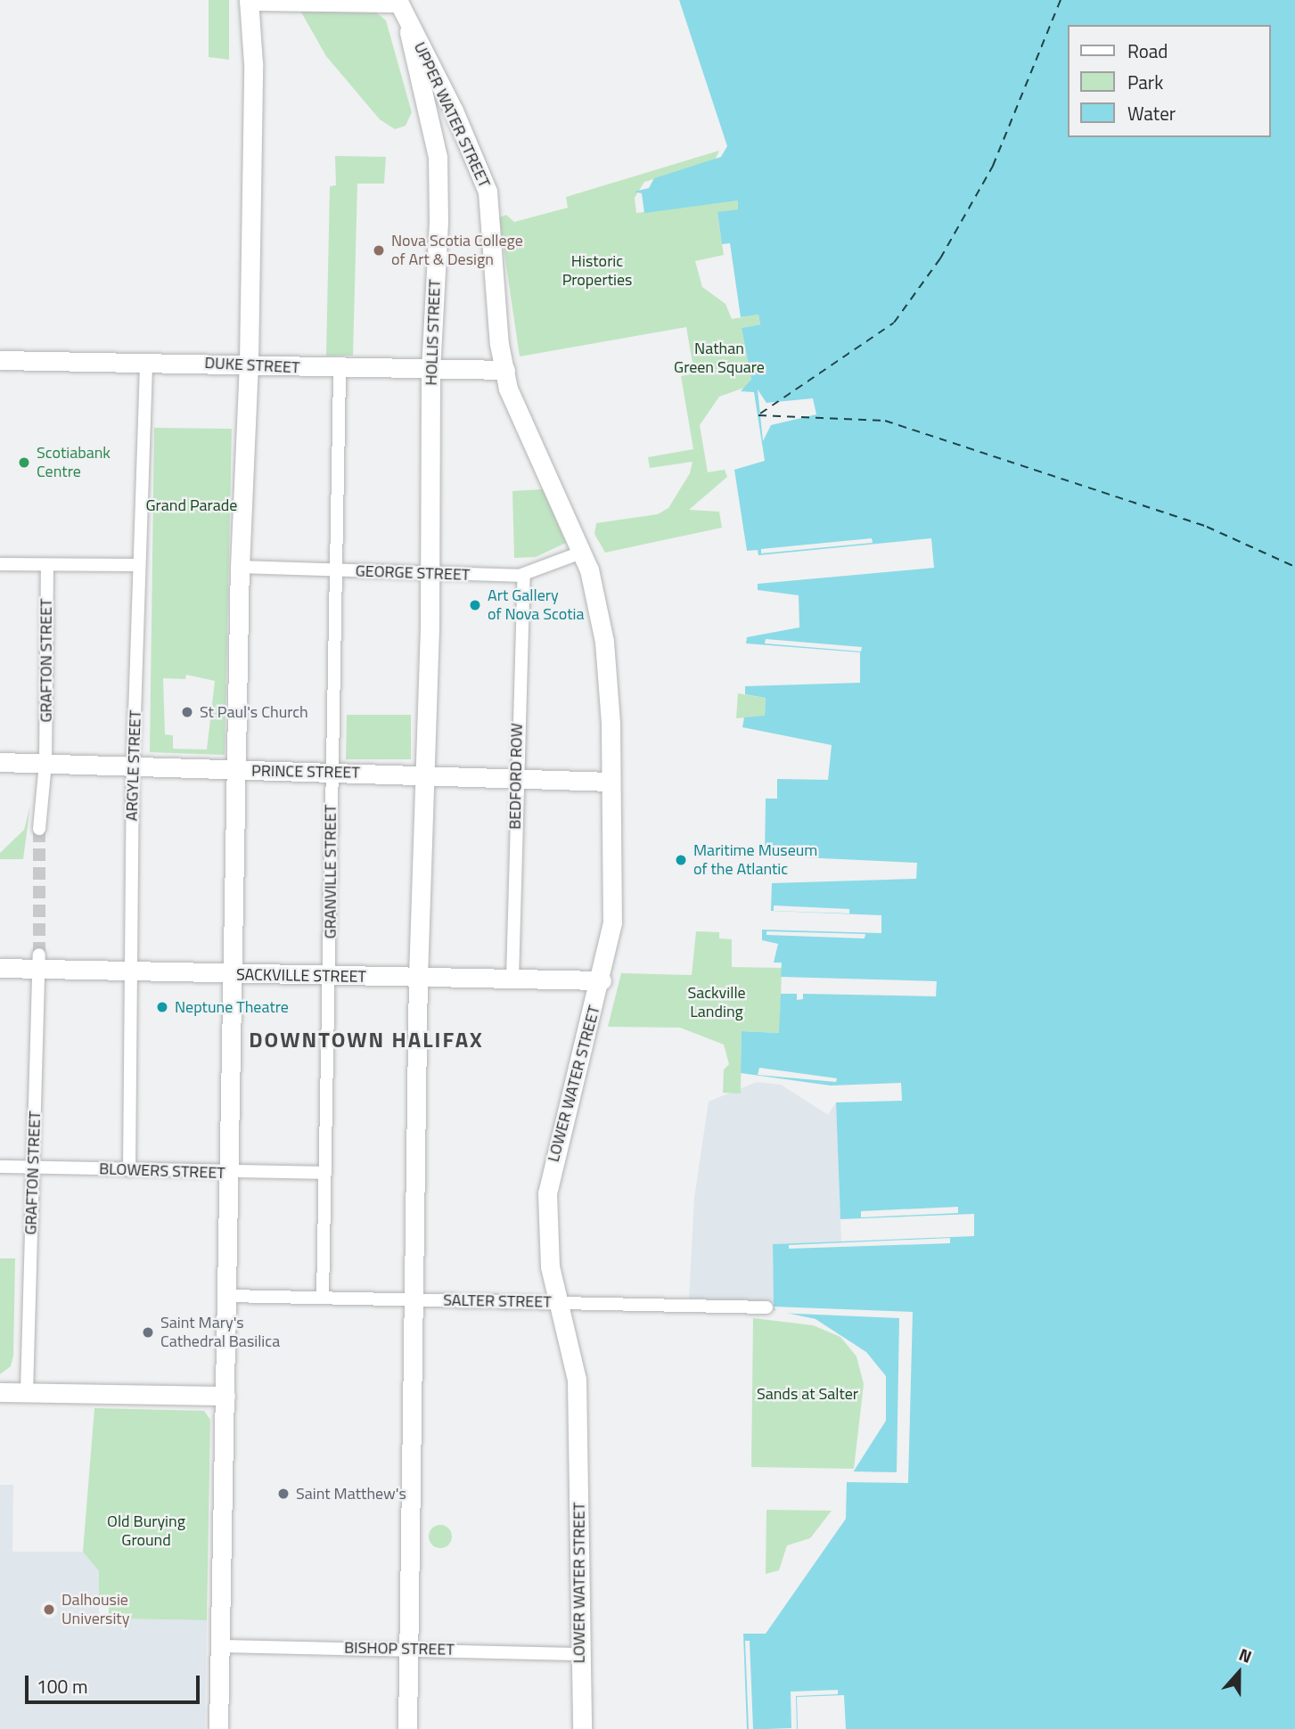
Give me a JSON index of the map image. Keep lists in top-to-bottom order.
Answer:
{
  "streets": {
    "street": [
      "UPPER WATER STREET",
      "HOLLIS STREET",
      "DUKE STREET",
      "GEORGE STREET",
      "GRAFTON STREET",
      "ARGYLE STREET",
      "PRINCE STREET",
      "BEDFORD ROW",
      "GRANVILLE STREET",
      "SACKVILLE STREET",
      "LOWER WATER STREET",
      "BLOWERS STREET",
      "SALTER STREET",
      "BISHOP STREET"
    ]
  },
  "crossings": [
    ["UPPER WATER STREET", "HOLLIS STREET"],
    ["UPPER WATER STREET", "DUKE STREET"],
    ["UPPER WATER STREET", "GEORGE STREET"],
    ["UPPER WATER STREET", "LOWER WATER STREET"],
    ["HOLLIS STREET", "DUKE STREET"],
    ["HOLLIS STREET", "GEORGE STREET"],
    ["HOLLIS STREET", "PRINCE STREET"],
    ["HOLLIS STREET", "SACKVILLE STREET"],
    ["HOLLIS STREET", "SALTER STREET"],
    ["HOLLIS STREET", "BISHOP STREET"],
    ["DUKE STREET", "ARGYLE STREET"],
    ["DUKE STREET", "GRANVILLE STREET"],
    ["GEORGE STREET", "BEDFORD ROW"],
    ["GEORGE STREET", "GRANVILLE STREET"],
    ["GEORGE STREET", "LOWER WATER STREET"],
    ["GRAFTON STREET", "PRINCE STREET"],
    ["GRAFTON STREET", "SACKVILLE STREET"],
    ["GRAFTON STREET", "BLOWERS STREET"],
    ["ARGYLE STREET", "PRINCE STREET"],
    ["ARGYLE STREET", "SACKVILLE STREET"],
    ["ARGYLE STREET", "BLOWERS STREET"],
    ["PRINCE STREET", "BEDFORD ROW"],
    ["PRINCE STREET", "GRANVILLE STREET"],
    ["PRINCE STREET", "LOWER WATER STREET"],
    ["BEDFORD ROW", "SACKVILLE STREET"],
    ["GRANVILLE STREET", "SACKVILLE STREET"],
    ["GRANVILLE STREET", "BLOWERS STREET"],
    ["GRANVILLE STREET", "SALTER STREET"],
    ["SACKVILLE STREET", "LOWER WATER STREET"],
    ["LOWER WATER STREET", "SALTER STREET"],
    ["LOWER WATER STREET", "BISHOP STREET"]
  ],
  "districts": ["DOWNTOWN HALIFAX"],
  "parks": [
    "Historic Properties",
    "Nathan Green Square",
    "Grand Parade",
    "Sackville Landing",
    "Sands at Salter",
    "Old Burying Ground"
  ],
  "places": [
    "Nova Scotia College of Art & Design",
    "Scotiabank Centre",
    "Art Gallery of Nova Scotia",
    "St Paul's Church",
    "Maritime Museum of the Atlantic",
    "Neptune Theatre",
    "Saint Mary's Cathedral Basilica",
    "Saint Matthew's",
    "Dalhousie University"
  ],
  "legend": ["Road", "Park", "Water"],
  "scale_bar": "100 m",
  "north": "top"
}
